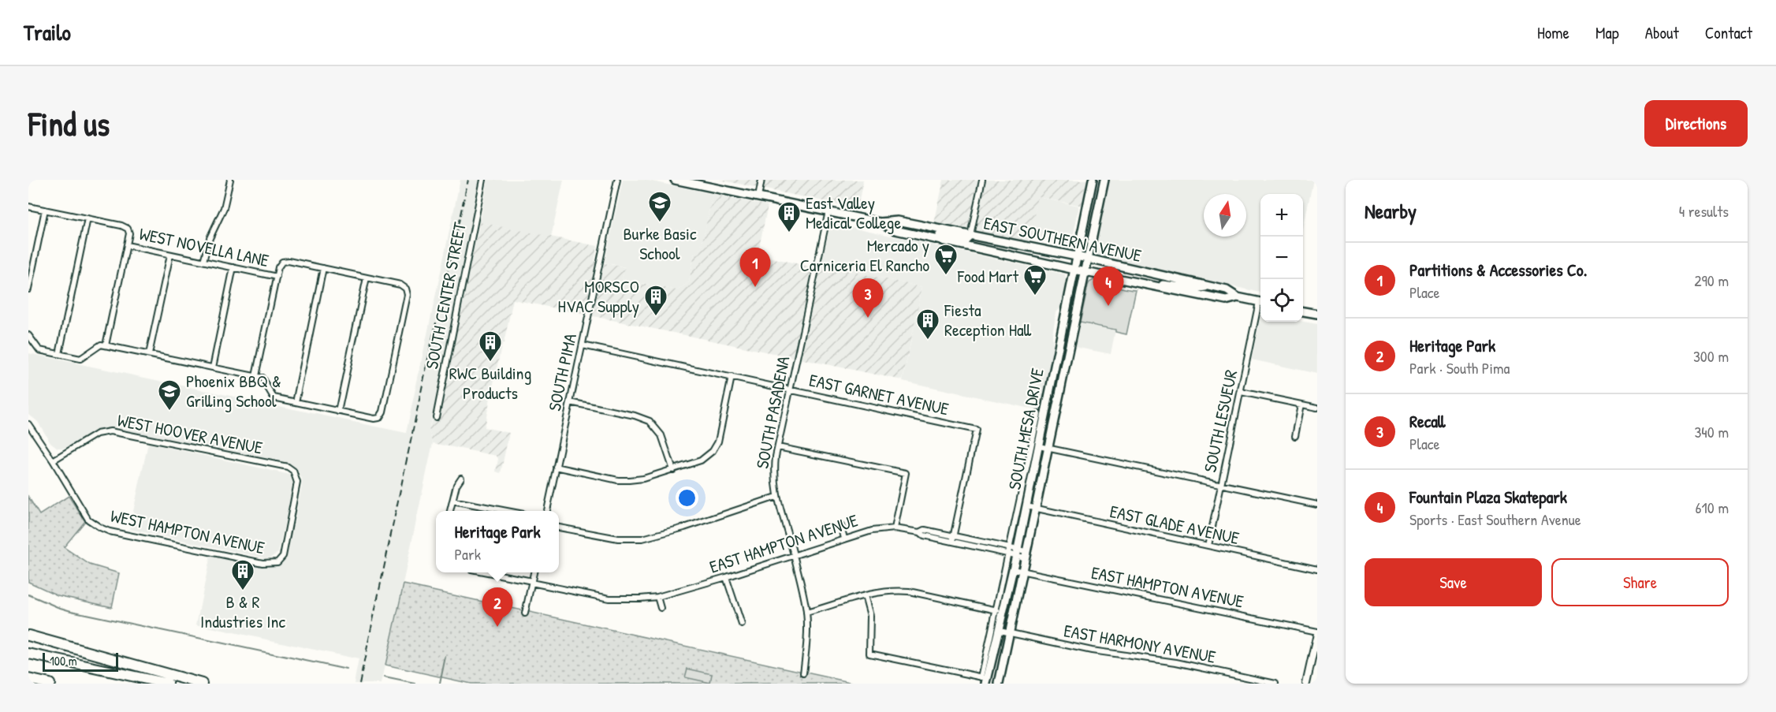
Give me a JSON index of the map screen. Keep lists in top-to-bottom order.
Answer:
{
  "streets": {
    "main road": ["EAST SOUTHERN AVENUE", "SOUTH MESA DRIVE"],
    "street": [
      "WEST NOVELLA LANE",
      "SOUTH CENTER STREET",
      "SOUTH PIMA",
      "EAST GARNET AVENUE",
      "SOUTH PASADENA",
      "SOUTH LESUEUR",
      "WEST HOOVER AVENUE",
      "EAST GLADE AVENUE",
      "WEST HAMPTON AVENUE",
      "EAST HAMPTON AVENUE",
      "EAST HARMONY AVENUE"
    ]
  },
  "crossings": [
    ["EAST SOUTHERN AVENUE", "SOUTH PASADENA"],
    ["EAST SOUTHERN AVENUE", "SOUTH MESA DRIVE"],
    ["SOUTH PIMA", "EAST GARNET AVENUE"],
    ["EAST GARNET AVENUE", "SOUTH PASADENA"],
    ["EAST GARNET AVENUE", "EAST HAMPTON AVENUE"],
    ["SOUTH PASADENA", "EAST HAMPTON AVENUE"],
    ["SOUTH LESUEUR", "EAST GLADE AVENUE"],
    ["SOUTH MESA DRIVE", "EAST GLADE AVENUE"],
    ["SOUTH MESA DRIVE", "EAST HAMPTON AVENUE"],
    ["SOUTH MESA DRIVE", "EAST HARMONY AVENUE"],
    ["WEST HOOVER AVENUE", "WEST HAMPTON AVENUE"]
  ],
  "places": {
    "school or university": ["Burke Basic School", "Phoenix BBQ & Grilling School"],
    "building": [
      "East Valley Medical College",
      "MORSCO HVAC Supply",
      "Fiesta Reception Hall",
      "RWC Building Products",
      "B & R Industries Inc"
    ],
    "supermarket": ["Mercado y Carniceria El Rancho", "Food Mart"]
  },
  "scale_bar": "100 m",
  "north": "top",
  "page": {
    "header": "Trailo",
    "nav": [
      "Home",
      "Map",
      "About",
      "Contact"
    ],
    "buttons": [
      "Directions",
      ["Save", "Share"]
    ],
    "title": "Find us",
    "heading": ["Nearby", "4 results"],
    "map_buttons": ["+", "−"],
    "list": [
      {
        "mark": "1",
        "name": "Partitions & Accessories Co.",
        "note": "Place",
        "value": "290 m"
      },
      {
        "mark": "2",
        "name": "Heritage Park",
        "note": "Park · South Pima",
        "value": "300 m"
      },
      {
        "mark": "3",
        "name": "Recall",
        "note": "Place",
        "value": "340 m"
      },
      {
        "mark": "4",
        "name": "Fountain Plaza Skatepark",
        "note": "Sports · East Southern Avenue",
        "value": "610 m"
      }
    ],
    "pins": [
      "1",
      "4",
      "3",
      "2"
    ],
    "popup": ["Heritage Park", "Park"],
    "scale": "100 m"
  }
}
